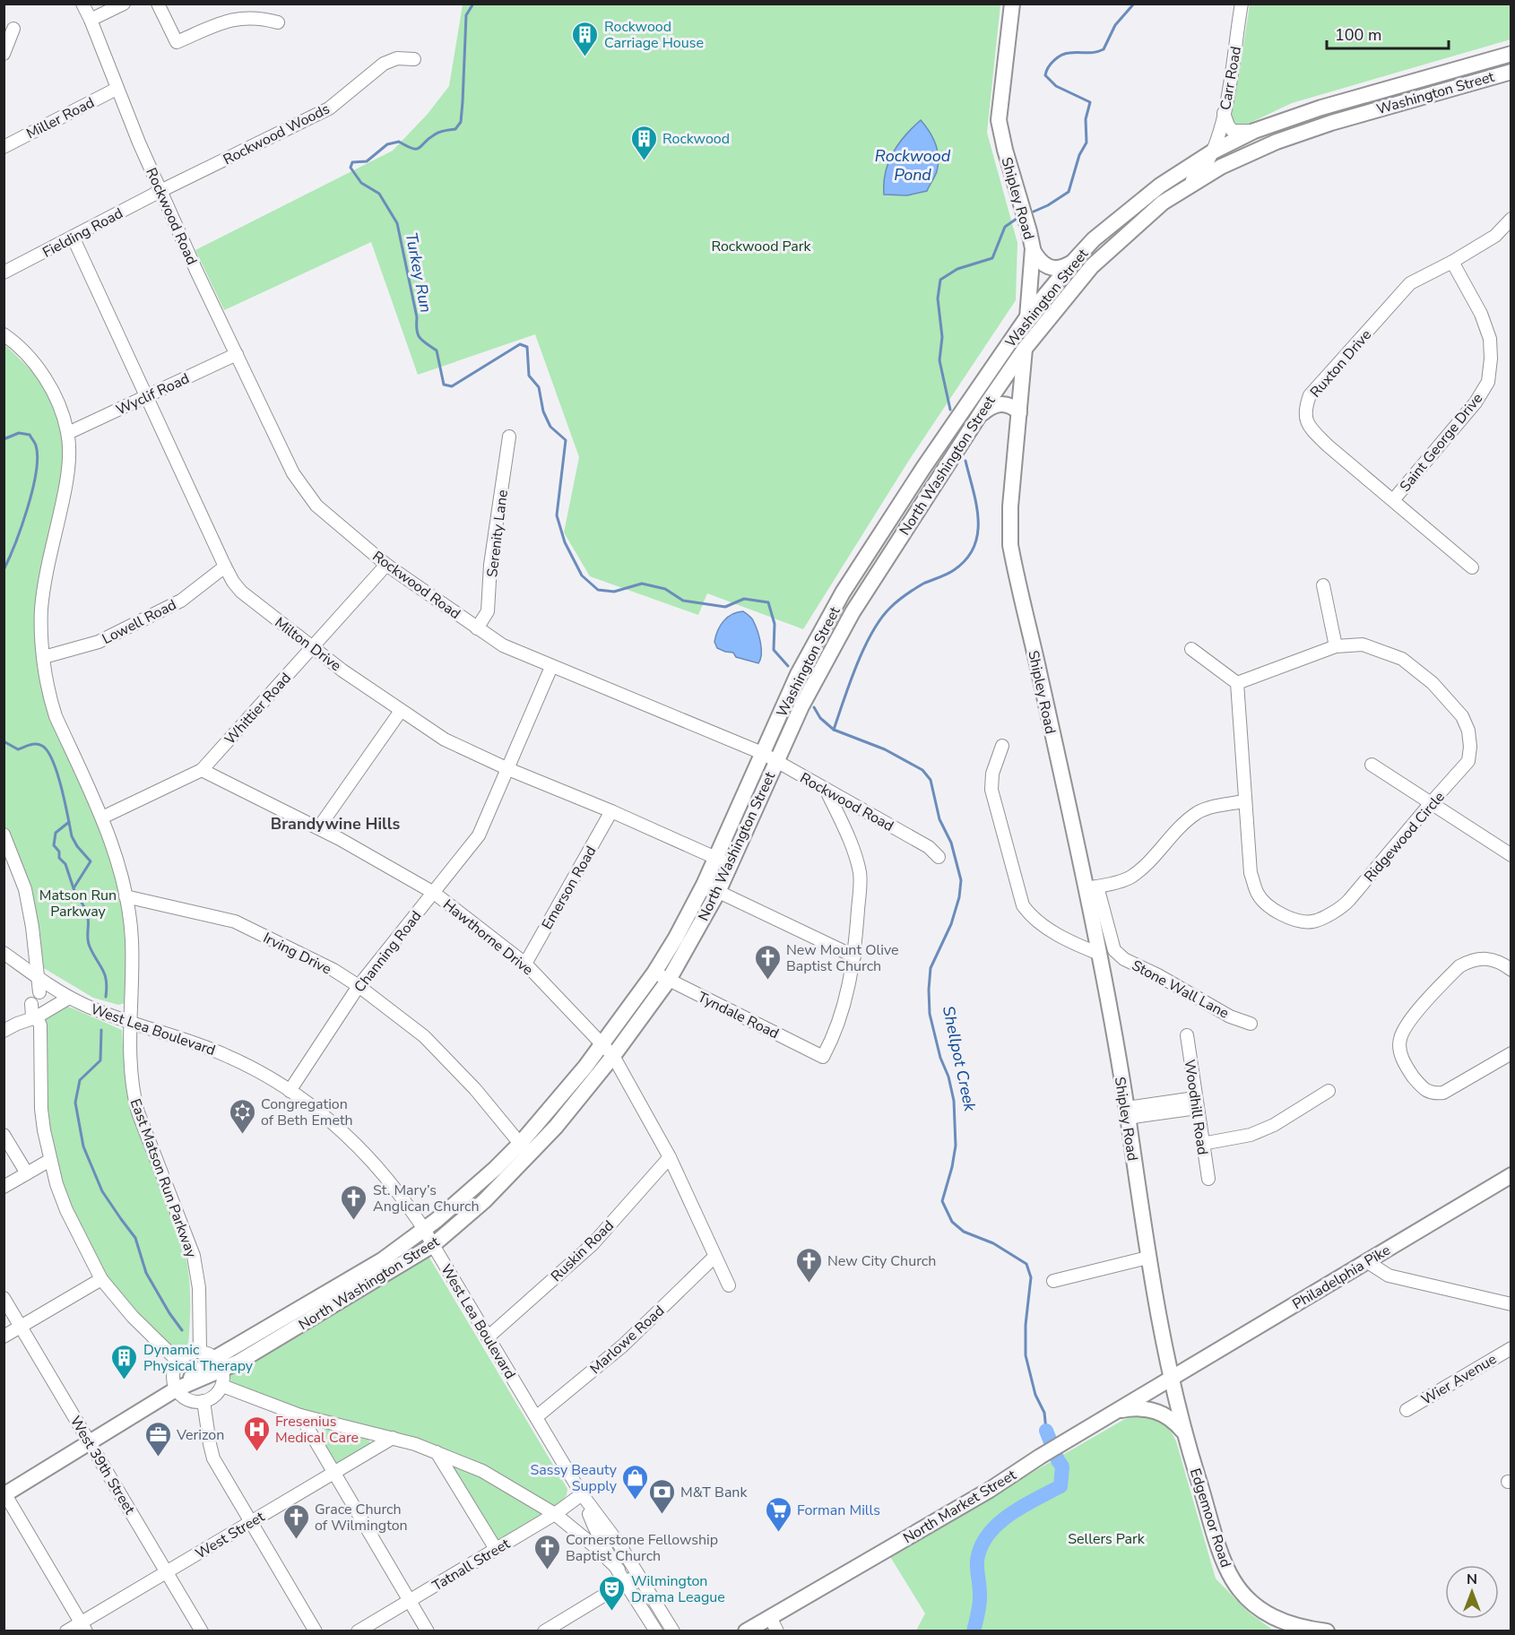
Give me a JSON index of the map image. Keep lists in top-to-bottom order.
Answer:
{
  "streets": {
    "main road": [
      "Washington Street",
      "Shipley Road",
      "North Washington Street",
      "Philadelphia Pike",
      "North Market Street",
      "Edgemoor Road"
    ],
    "street": [
      "Carr Road",
      "Miller Road",
      "Rockwood Woods",
      "Rockwood Road",
      "Fielding Road",
      "Ruxton Drive",
      "Wyclif Road",
      "Saint George Drive",
      "Serenity Lane",
      "Lowell Road",
      "Milton Drive",
      "Whittier Road",
      "Ridgewood Circle",
      "Emerson Road",
      "Hawthorne Drive",
      "Channing Road",
      "Irving Drive",
      "Stone Wall Lane",
      "Tyndale Road",
      "West Lea Boulevard",
      "Woodhill Road",
      "East Matson Run Parkway",
      "Ruskin Road",
      "Marlowe Road",
      "Wier Avenue",
      "West 39th Street",
      "West Street",
      "Tatnall Street"
    ]
  },
  "crossings": [
    ["Carr Road", "Washington Street"],
    ["Washington Street", "Shipley Road"],
    ["Washington Street", "Rockwood Road"],
    ["Washington Street", "North Washington Street"],
    ["Miller Road", "Rockwood Road"],
    ["Rockwood Woods", "Rockwood Road"],
    ["Rockwood Woods", "Fielding Road"],
    ["Shipley Road", "North Washington Street"],
    ["Shipley Road", "Stone Wall Lane"],
    ["Shipley Road", "Philadelphia Pike"],
    ["Shipley Road", "North Market Street"],
    ["Shipley Road", "Edgemoor Road"],
    ["Rockwood Road", "Fielding Road"],
    ["Rockwood Road", "Wyclif Road"],
    ["Rockwood Road", "North Washington Street"],
    ["Rockwood Road", "Serenity Lane"],
    ["Rockwood Road", "Whittier Road"],
    ["Rockwood Road", "Channing Road"],
    ["Fielding Road", "Milton Drive"],
    ["Ruxton Drive", "Saint George Drive"],
    ["Wyclif Road", "Milton Drive"],
    ["Wyclif Road", "East Matson Run Parkway"],
    ["North Washington Street", "Milton Drive"],
    ["North Washington Street", "Hawthorne Drive"],
    ["North Washington Street", "Irving Drive"],
    ["North Washington Street", "Tyndale Road"],
    ["North Washington Street", "West Lea Boulevard"],
    ["North Washington Street", "West 39th Street"],
    ["Lowell Road", "Milton Drive"],
    ["Lowell Road", "East Matson Run Parkway"],
    ["Milton Drive", "Whittier Road"],
    ["Milton Drive", "Emerson Road"],
    ["Milton Drive", "Channing Road"],
    ["Whittier Road", "Hawthorne Drive"],
    ["Whittier Road", "East Matson Run Parkway"],
    ["Emerson Road", "Hawthorne Drive"],
    ["Hawthorne Drive", "Channing Road"],
    ["Hawthorne Drive", "Ruskin Road"],
    ["Hawthorne Drive", "Marlowe Road"],
    ["Channing Road", "Irving Drive"],
    ["Channing Road", "West Lea Boulevard"],
    ["Irving Drive", "East Matson Run Parkway"],
    ["West Lea Boulevard", "East Matson Run Parkway"],
    ["West Lea Boulevard", "Ruskin Road"],
    ["West Lea Boulevard", "Marlowe Road"],
    ["West Lea Boulevard", "Tatnall Street"],
    ["Philadelphia Pike", "North Market Street"],
    ["Philadelphia Pike", "Edgemoor Road"],
    ["West 39th Street", "West Street"],
    ["North Market Street", "Edgemoor Road"]
  ],
  "districts": ["Brandywine Hills"],
  "water": ["Rockwood Pond", "Turkey Run", "Shellpot Creek"],
  "parks": ["Rockwood Park", "Matson Run Parkway", "Sellers Park"],
  "places": {
    "building": ["Rockwood Carriage House", "Rockwood", "Dynamic Physical Therapy"],
    "church": [
      "New Mount Olive Baptist Church",
      "St. Mary’s Anglican Church",
      "New City Church",
      "Grace Church of Wilmington",
      "Cornerstone Fellowship Baptist Church"
    ],
    "synagogue": ["Congregation of Beth Emeth"],
    "hospital": ["Fresenius Medical Care"],
    "office": ["Verizon"],
    "shop": ["Sassy Beauty Supply"],
    "bank": ["M&T Bank"],
    "supermarket": ["Forman Mills"],
    "theatre": ["Wilmington Drama League"]
  },
  "scale_bar": "100 m",
  "north": "top"
}
